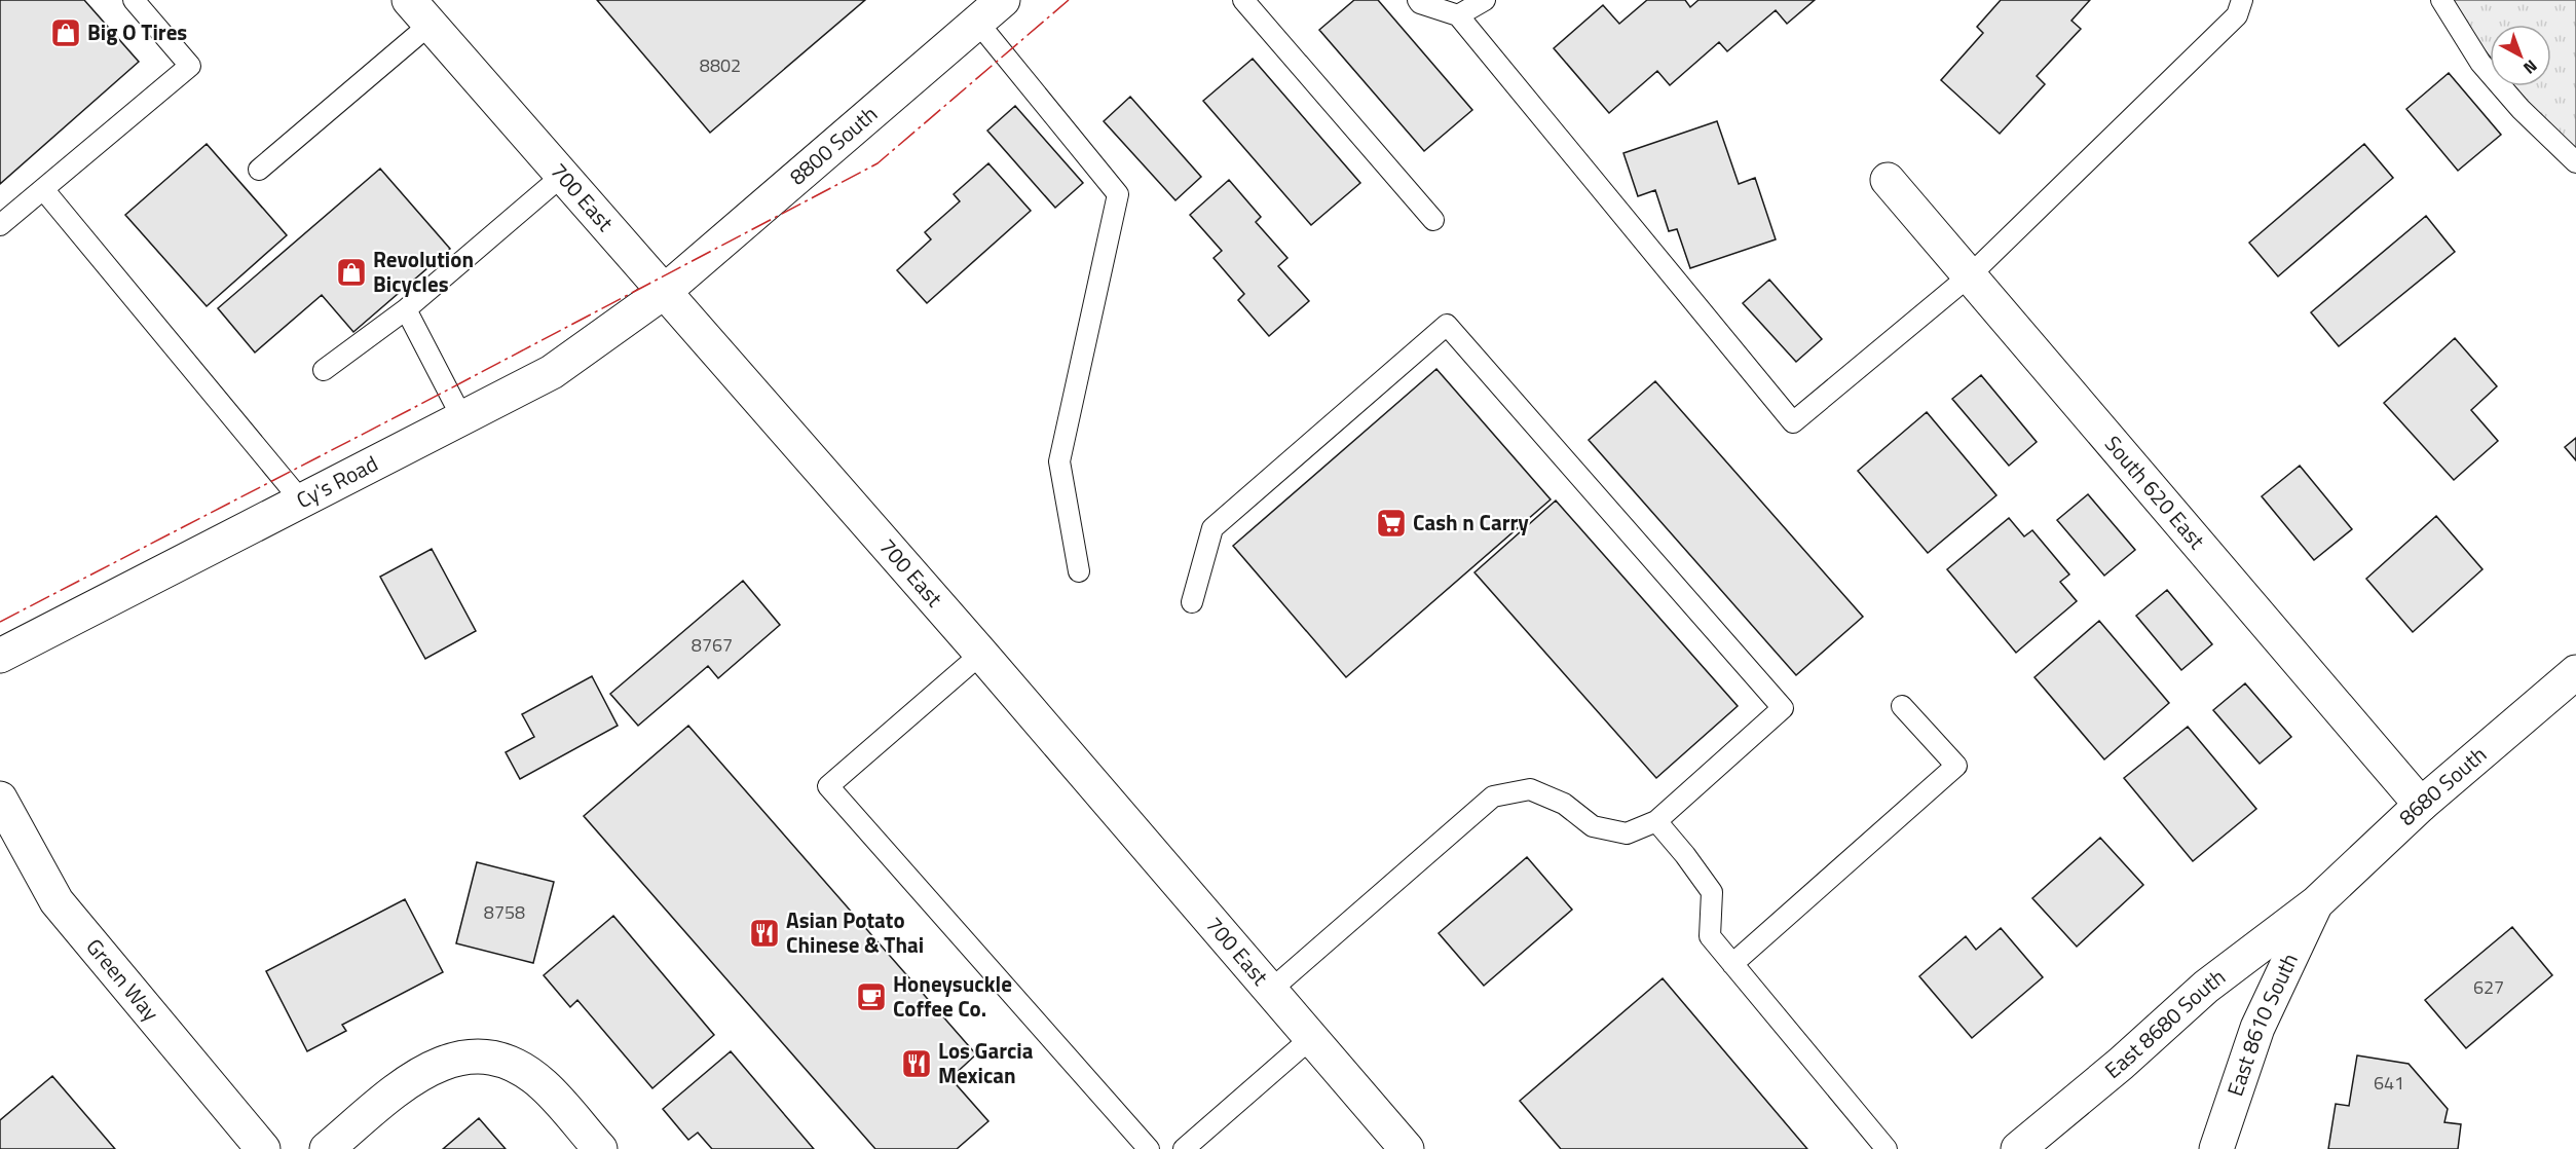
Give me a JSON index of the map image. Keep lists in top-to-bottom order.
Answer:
{
  "streets": {
    "street": [
      "8800 South",
      "700 East",
      "Cy's Road",
      "South 620 East",
      "8680 South",
      "Green Way",
      "East 8680 South",
      "East 8610 South"
    ]
  },
  "crossings": [
    ["8800 South", "700 East"],
    ["8800 South", "Cy's Road"],
    ["700 East", "Cy's Road"],
    ["South 620 East", "8680 South"],
    ["8680 South", "East 8680 South"],
    ["8680 South", "East 8610 South"],
    ["East 8680 South", "East 8610 South"]
  ],
  "places": {
    "shop": ["Big O Tires", "Revolution Bicycles"],
    "supermarket": ["Cash n Carry"],
    "restaurant": ["Asian Potato Chinese & Thai", "Los Garcia Mexican"],
    "cafe": ["Honeysuckle Coffee Co."]
  },
  "house_numbers": [
    "8802",
    "8767",
    "8758",
    "627",
    "641"
  ],
  "north": "bottom right"
}
